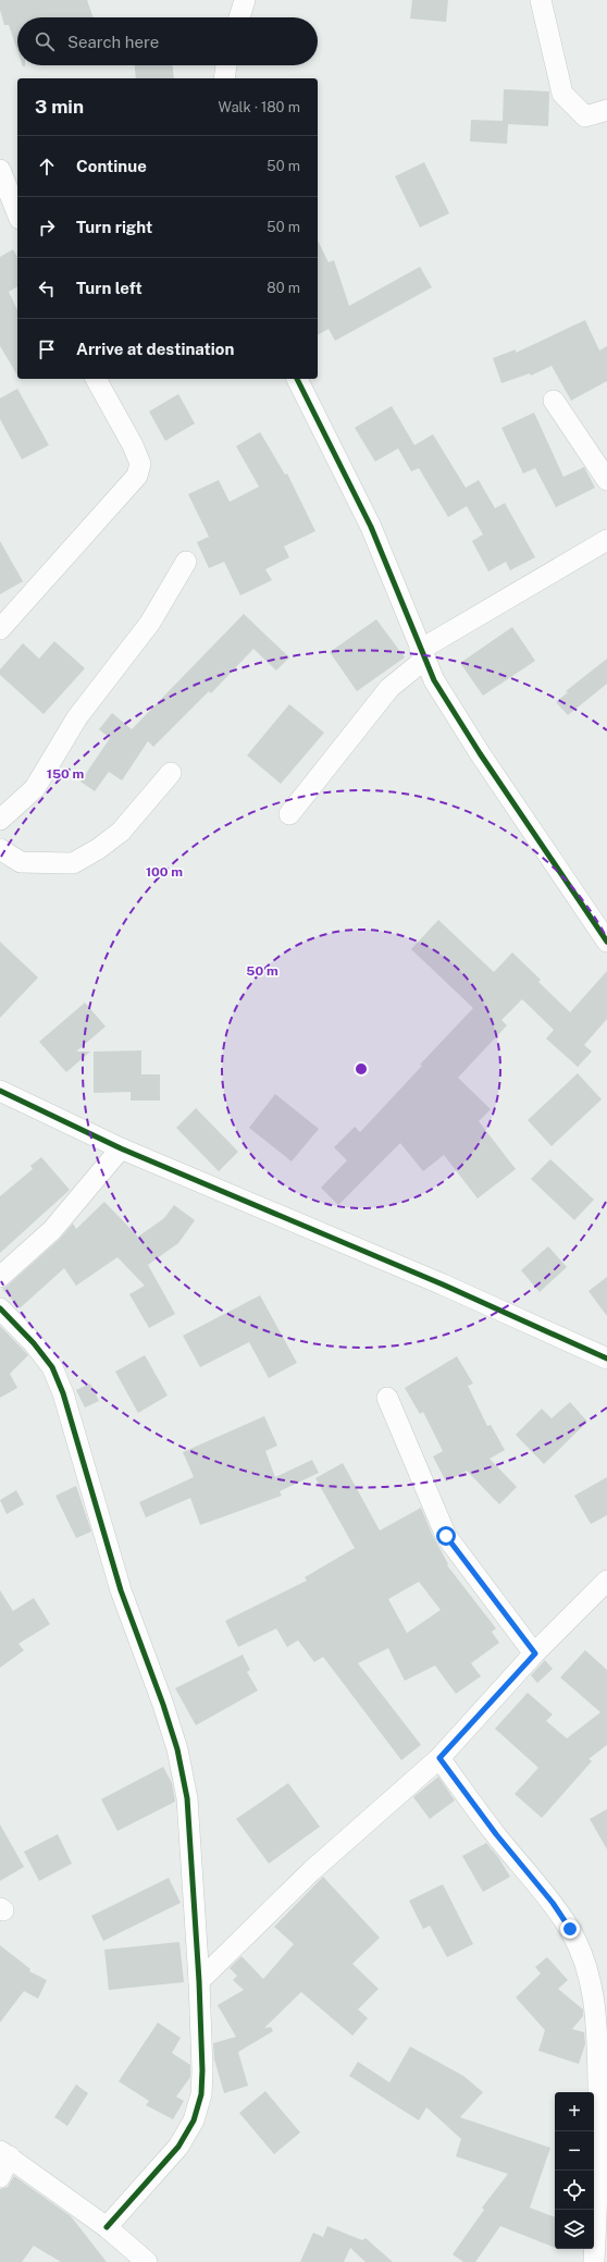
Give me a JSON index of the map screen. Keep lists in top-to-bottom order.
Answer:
{
  "page": {
    "search": "Search here",
    "heading": ["3 min", "Walk · 180 m"],
    "list": [
      ["Continue", "50 m"],
      ["Turn right", "50 m"],
      ["Turn left", "80 m"],
      "Arrive at destination"
    ],
    "map_buttons": ["+", "−"]
  },
  "rings": ["150 m", "100 m", "50 m"]
}
